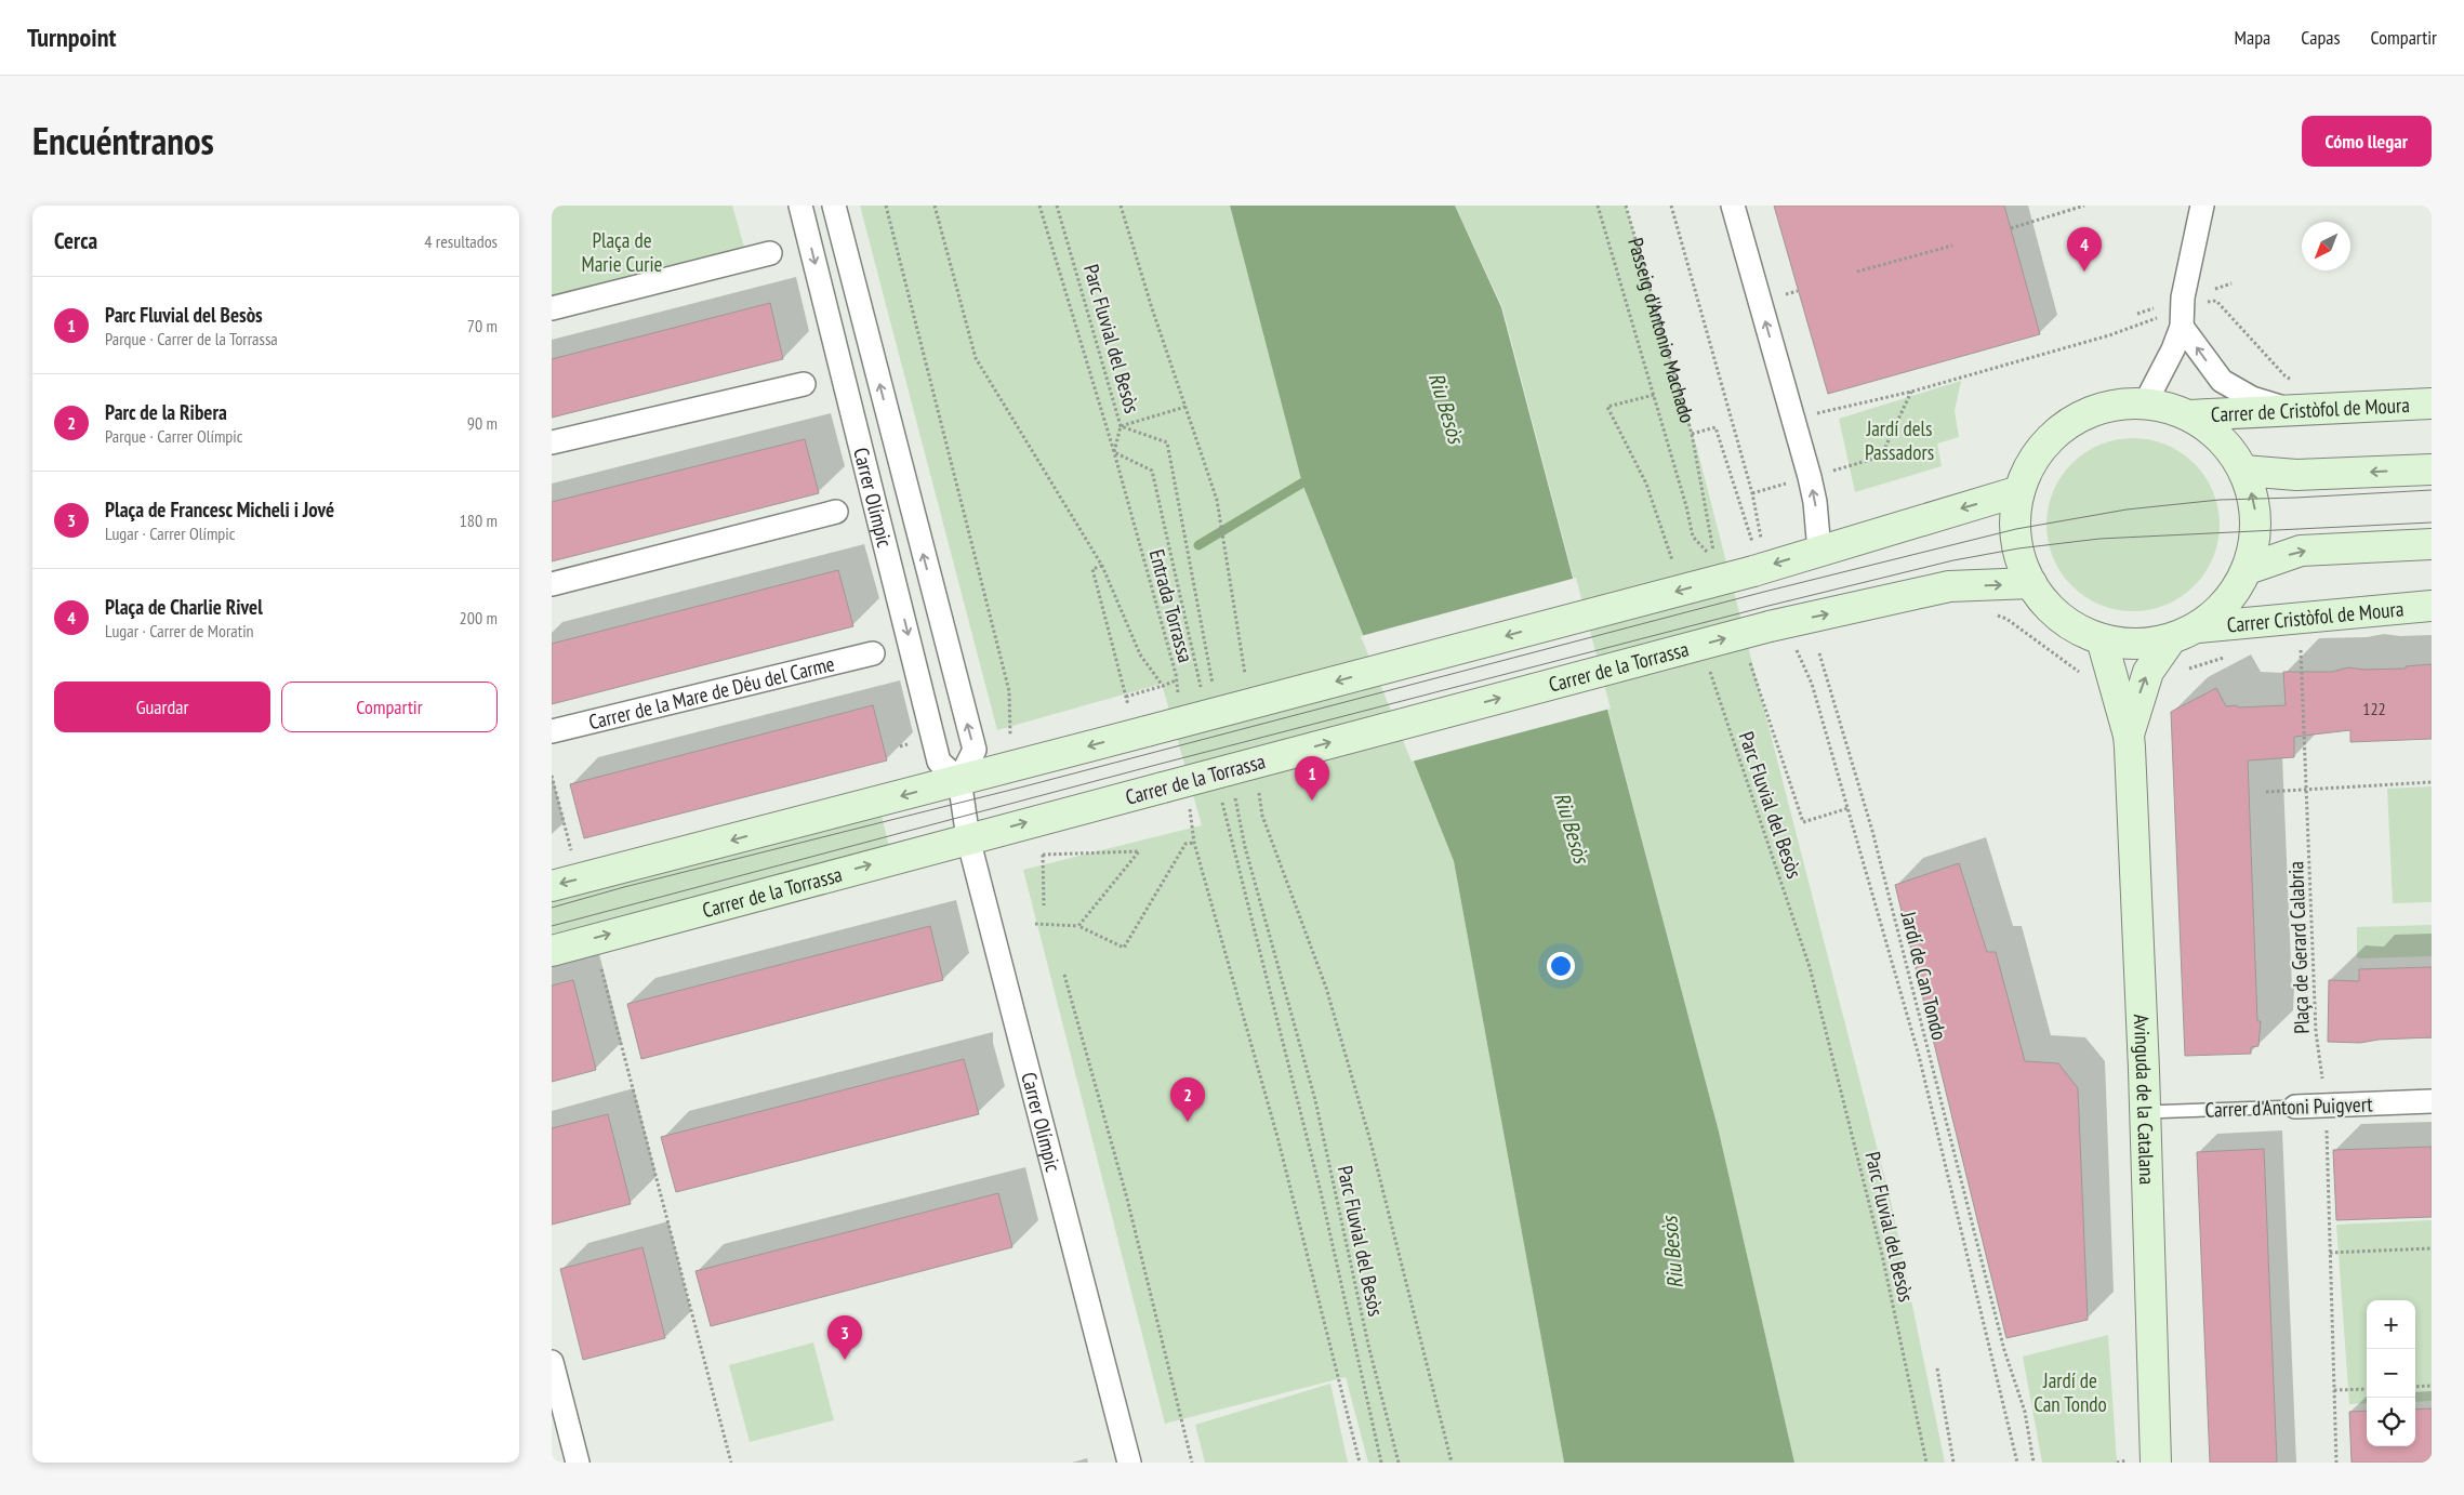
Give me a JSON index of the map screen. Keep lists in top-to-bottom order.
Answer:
{
  "streets": {
    "street": [
      "Carrer de Cristòfol de Moura",
      "Carrer Olímpic",
      "Carrer Cristòfol de Moura",
      "Carrer de la Torrassa",
      "Carrer de la Mare de Déu del Carme",
      "Avinguda de la Catalana",
      "Carrer d'Antoni Puigvert"
    ],
    "path": [
      "Passeig d'Antonio Machado",
      "Parc Fluvial del Besòs",
      "Entrada Torrassa",
      "Plaça de Gerard Calabria",
      "Jardí de Can Tondo"
    ]
  },
  "crossings": [
    ["Parc Fluvial del Besòs", "Entrada Torrassa"],
    ["Carrer de Cristòfol de Moura", "Carrer Cristòfol de Moura"],
    ["Carrer Olímpic", "Carrer de la Torrassa"],
    ["Carrer Cristòfol de Moura", "Carrer de la Torrassa"],
    ["Carrer Cristòfol de Moura", "Avinguda de la Catalana"],
    ["Plaça de Gerard Calabria", "Carrer d'Antoni Puigvert"],
    ["Avinguda de la Catalana", "Carrer d'Antoni Puigvert"]
  ],
  "water": ["Riu Besòs"],
  "parks": ["Plaça de Marie Curie", "Jardí dels Passadors", "Jardí de Can Tondo"],
  "house_numbers": ["122"],
  "north": "bottom left",
  "page": {
    "header": "Turnpoint",
    "nav": ["Mapa", "Capas", "Compartir"],
    "title": "Encuéntranos",
    "buttons": [
      "Cómo llegar",
      ["Guardar", "Compartir"]
    ],
    "heading": ["Cerca", "4 resultados"],
    "pins": [
      "4",
      "1",
      "2",
      "3"
    ],
    "list": [
      {
        "mark": "1",
        "name": "Parc Fluvial del Besòs",
        "note": "Parque · Carrer de la Torrassa",
        "value": "70 m"
      },
      {
        "mark": "2",
        "name": "Parc de la Ribera",
        "note": "Parque · Carrer Olímpic",
        "value": "90 m"
      },
      {
        "mark": "3",
        "name": "Plaça de Francesc Micheli i Jové",
        "note": "Lugar · Carrer Olímpic",
        "value": "180 m"
      },
      {
        "mark": "4",
        "name": "Plaça de Charlie Rivel",
        "note": "Lugar · Carrer de Moratin",
        "value": "200 m"
      }
    ],
    "map_buttons": ["+", "−"]
  }
}
